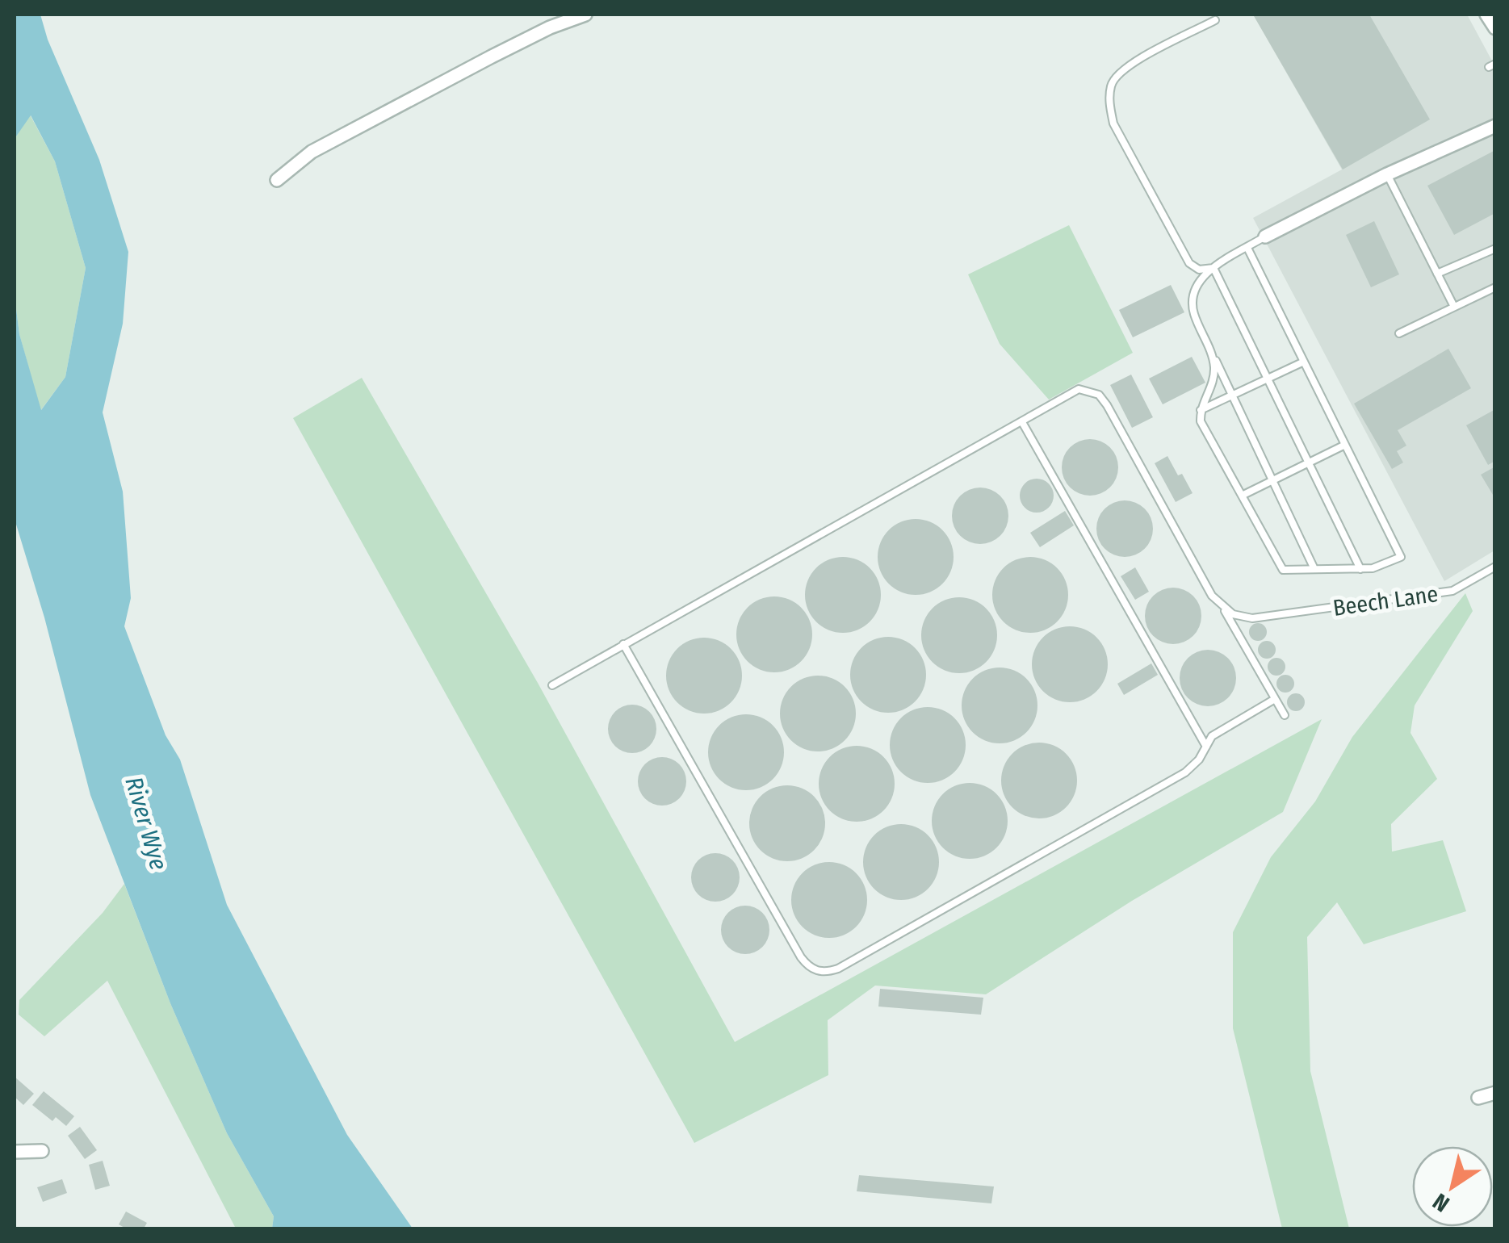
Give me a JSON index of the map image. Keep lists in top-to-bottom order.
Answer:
{
  "streets": {
    "lane": ["Beech Lane"]
  },
  "water": ["River Wye"],
  "north": "bottom left"
}
